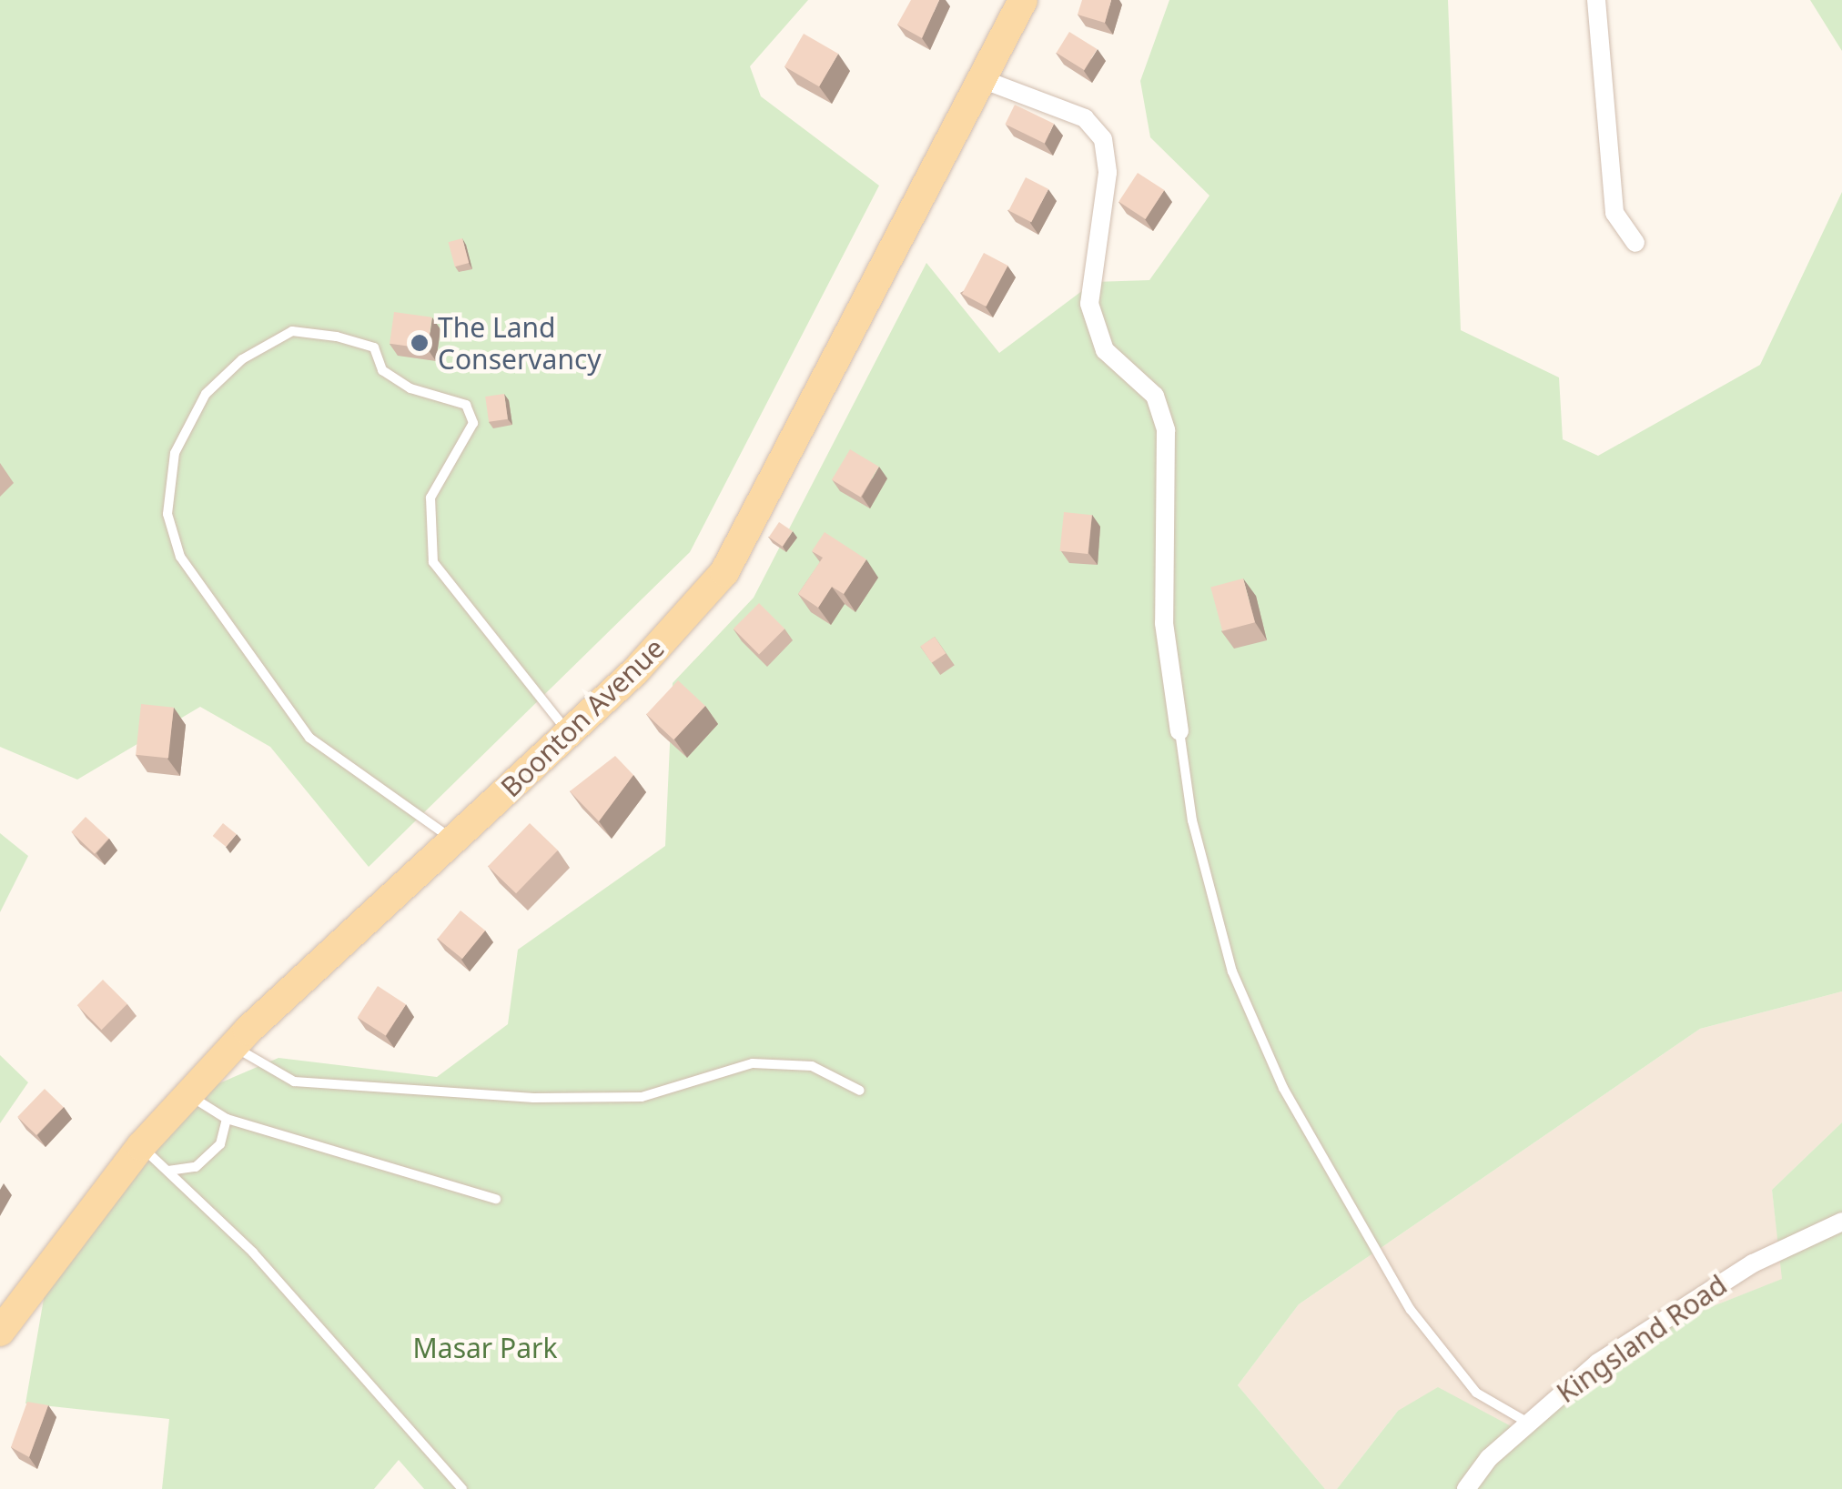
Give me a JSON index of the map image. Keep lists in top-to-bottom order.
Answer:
{
  "streets": {
    "main road": ["Boonton Avenue"],
    "street": ["Kingsland Road"]
  },
  "parks": ["Masar Park"],
  "places": ["The Land Conservancy"]
}
